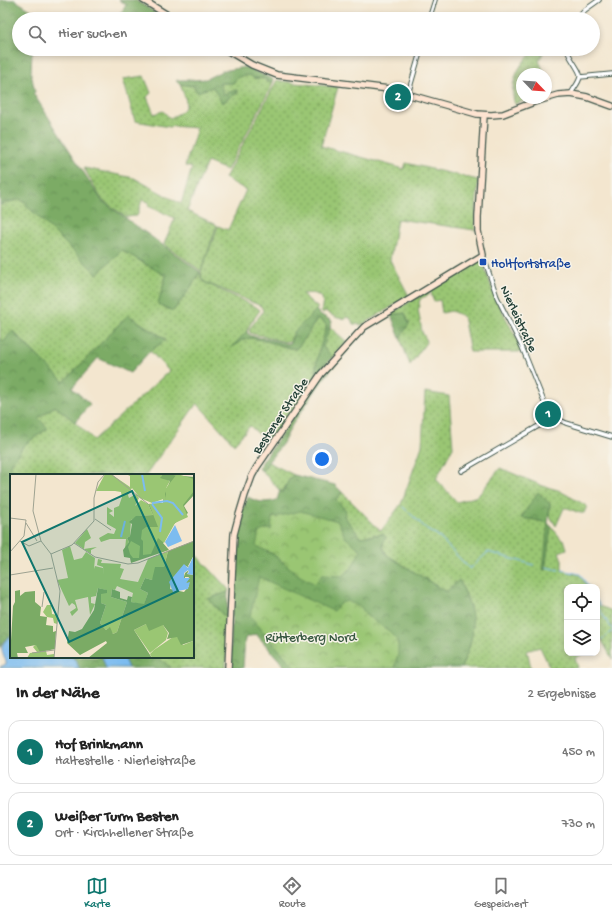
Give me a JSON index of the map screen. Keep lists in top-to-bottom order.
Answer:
{
  "streets": {
    "street": ["Nierleistraße", "Bestener Straße"]
  },
  "crossings": [
    ["Nierleistraße", "Bestener Straße"]
  ],
  "parks": ["Rütterberg Nord"],
  "places": {
    "transit": ["Holtfortstraße"]
  },
  "north": "bottom right",
  "page": {
    "search": "Hier suchen",
    "pins": ["2", "1"],
    "heading": ["In der Nähe", "2 Ergebnisse"],
    "list": [
      {
        "mark": "1",
        "name": "Hof Brinkmann",
        "note": "Haltestelle · Nierleistraße",
        "value": "450 m"
      },
      {
        "mark": "2",
        "name": "Weißer Turm Besten",
        "note": "Ort · Kirchhellener Straße",
        "value": "730 m"
      }
    ],
    "nav": ["Karte", "Route", "Gespeichert"]
  }
}
